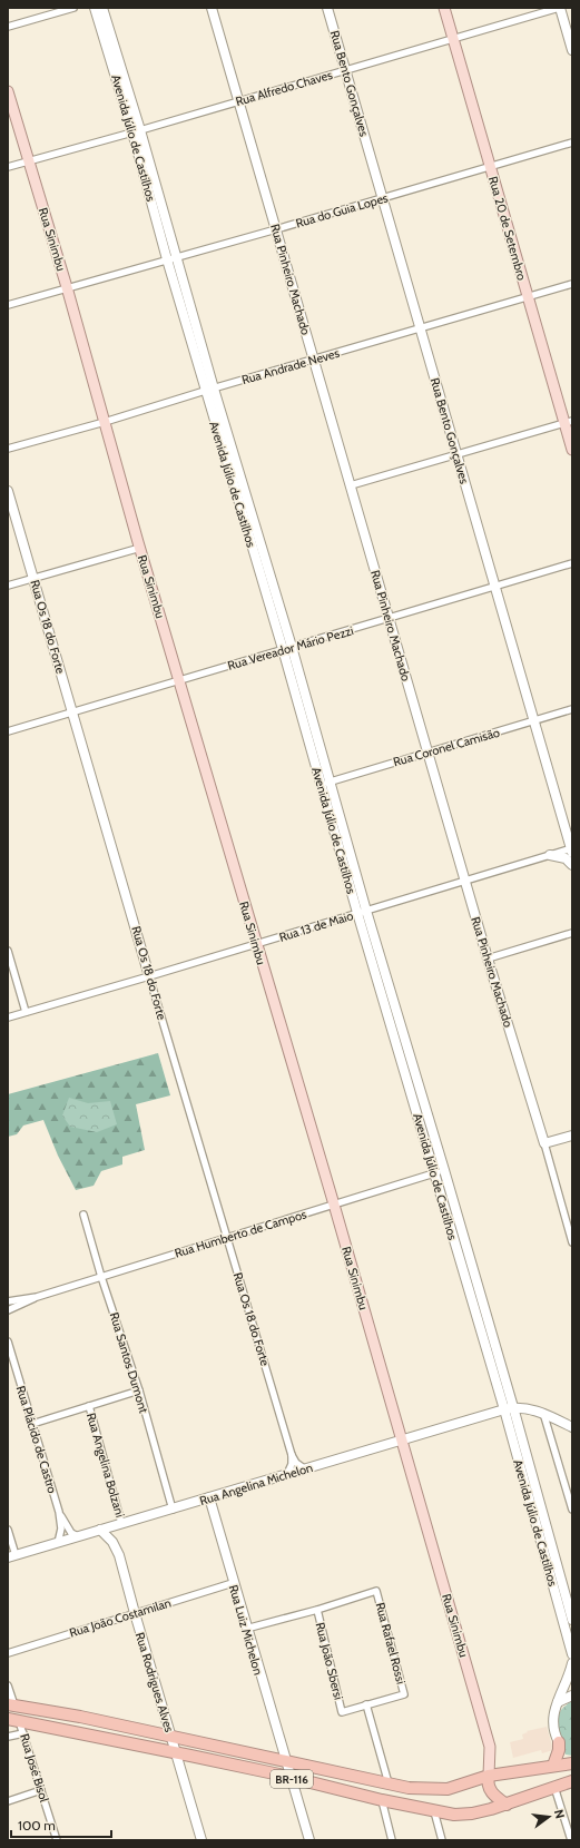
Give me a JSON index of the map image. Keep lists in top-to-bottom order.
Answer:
{
  "streets": {
    "highway": ["BR-116"],
    "main road": ["Rua 20 de Setembro", "Rua Sinimbu"],
    "street": [
      "Rua Bento Gonçalves",
      "Rua Alfredo Chaves",
      "Avenida Júlio de Castilhos",
      "Rua do Guia Lopes",
      "Rua Pinheiro Machado",
      "Rua Andrade Neves",
      "Rua Os 18 do Forte",
      "Rua Vereador Mário Pezzi",
      "Rua Coronel Camisão",
      "Rua 13 de Maio",
      "Rua Humberto de Campos",
      "Rua Santos Dumont",
      "Rua Plácido de Castro",
      "Rua Angelina Bolzani",
      "Rua Angelina Michelon",
      "Rua João Costamilan",
      "Rua Luiz Michelon",
      "Rua Rafael Rossi",
      "Rua João Sbersi",
      "Rua Rodrigues Alves",
      "Rua José Bisol"
    ]
  },
  "crossings": [
    ["Rua Bento Gonçalves", "Rua Alfredo Chaves"],
    ["Rua Bento Gonçalves", "Rua do Guia Lopes"],
    ["Rua Bento Gonçalves", "Rua Andrade Neves"],
    ["Rua Bento Gonçalves", "Rua Vereador Mário Pezzi"],
    ["Rua Bento Gonçalves", "Rua Coronel Camisão"],
    ["Rua Bento Gonçalves", "Rua 13 de Maio"],
    ["Rua Alfredo Chaves", "Avenida Júlio de Castilhos"],
    ["Rua Alfredo Chaves", "Rua 20 de Setembro"],
    ["Rua Alfredo Chaves", "Rua Sinimbu"],
    ["Rua Alfredo Chaves", "Rua Pinheiro Machado"],
    ["Avenida Júlio de Castilhos", "Rua do Guia Lopes"],
    ["Avenida Júlio de Castilhos", "Rua Andrade Neves"],
    ["Avenida Júlio de Castilhos", "Rua Vereador Mário Pezzi"],
    ["Avenida Júlio de Castilhos", "Rua Coronel Camisão"],
    ["Avenida Júlio de Castilhos", "Rua 13 de Maio"],
    ["Avenida Júlio de Castilhos", "Rua Humberto de Campos"],
    ["Avenida Júlio de Castilhos", "Rua Angelina Michelon"],
    ["Rua do Guia Lopes", "Rua 20 de Setembro"],
    ["Rua do Guia Lopes", "Rua Sinimbu"],
    ["Rua do Guia Lopes", "Rua Pinheiro Machado"],
    ["Rua 20 de Setembro", "Rua Andrade Neves"],
    ["Rua Sinimbu", "Rua Andrade Neves"],
    ["Rua Sinimbu", "Rua Vereador Mário Pezzi"],
    ["Rua Sinimbu", "Rua 13 de Maio"],
    ["Rua Sinimbu", "Rua Humberto de Campos"],
    ["Rua Sinimbu", "Rua Angelina Michelon"],
    ["Rua Sinimbu", "BR-116"],
    ["Rua Pinheiro Machado", "Rua Andrade Neves"],
    ["Rua Pinheiro Machado", "Rua Vereador Mário Pezzi"],
    ["Rua Pinheiro Machado", "Rua Coronel Camisão"],
    ["Rua Pinheiro Machado", "Rua 13 de Maio"],
    ["Rua Os 18 do Forte", "Rua Vereador Mário Pezzi"],
    ["Rua Os 18 do Forte", "Rua 13 de Maio"],
    ["Rua Os 18 do Forte", "Rua Humberto de Campos"],
    ["Rua Os 18 do Forte", "Rua Angelina Michelon"],
    ["Rua Humberto de Campos", "Rua Santos Dumont"],
    ["Rua Santos Dumont", "Rua Angelina Michelon"],
    ["Rua Plácido de Castro", "Rua Angelina Michelon"],
    ["Rua Angelina Bolzani", "Rua Angelina Michelon"],
    ["Rua Angelina Michelon", "Rua Luiz Michelon"],
    ["Rua Angelina Michelon", "Rua Rodrigues Alves"],
    ["Rua João Costamilan", "Rua Luiz Michelon"],
    ["Rua João Costamilan", "Rua Rodrigues Alves"],
    ["Rua Luiz Michelon", "BR-116"],
    ["Rua Rafael Rossi", "Rua João Sbersi"],
    ["Rua Rodrigues Alves", "BR-116"],
    ["Rua José Bisol", "BR-116"]
  ],
  "scale_bar": "100 m",
  "north": "right"
}
